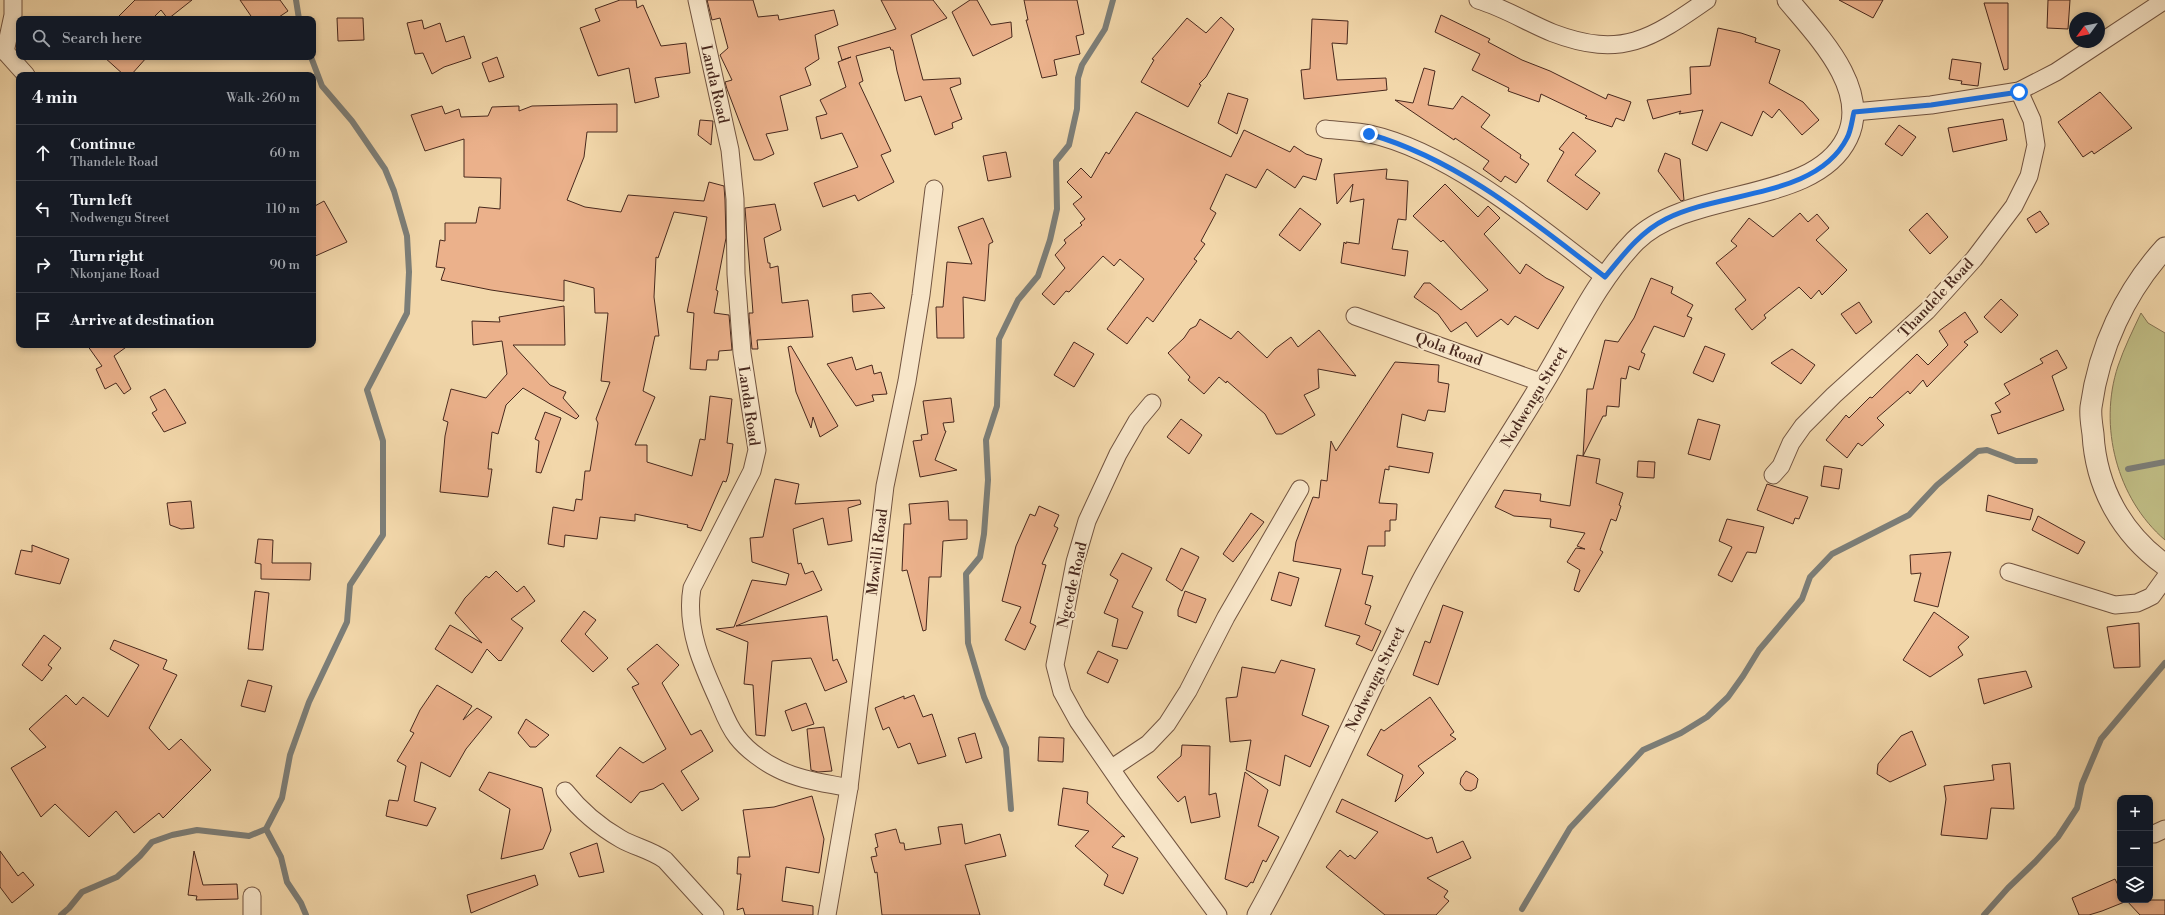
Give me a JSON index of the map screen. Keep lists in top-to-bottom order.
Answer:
{
  "streets": {
    "street": [
      "Landa Road",
      "Thandele Road",
      "Qola Road",
      "Nodwengu Street",
      "Mzwilli Road",
      "Ngcede Road"
    ]
  },
  "crossings": [
    ["Landa Road", "Mzwilli Road"],
    ["Qola Road", "Nodwengu Street"]
  ],
  "north": "bottom left",
  "page": {
    "search": "Search here",
    "heading": ["4 min", "Walk · 260 m"],
    "list": [
      ["Continue", "Thandele Road", "60 m"],
      ["Turn left", "Nodwengu Street", "110 m"],
      ["Turn right", "Nkonjane Road", "90 m"],
      "Arrive at destination"
    ],
    "map_buttons": ["+", "−"]
  }
}
